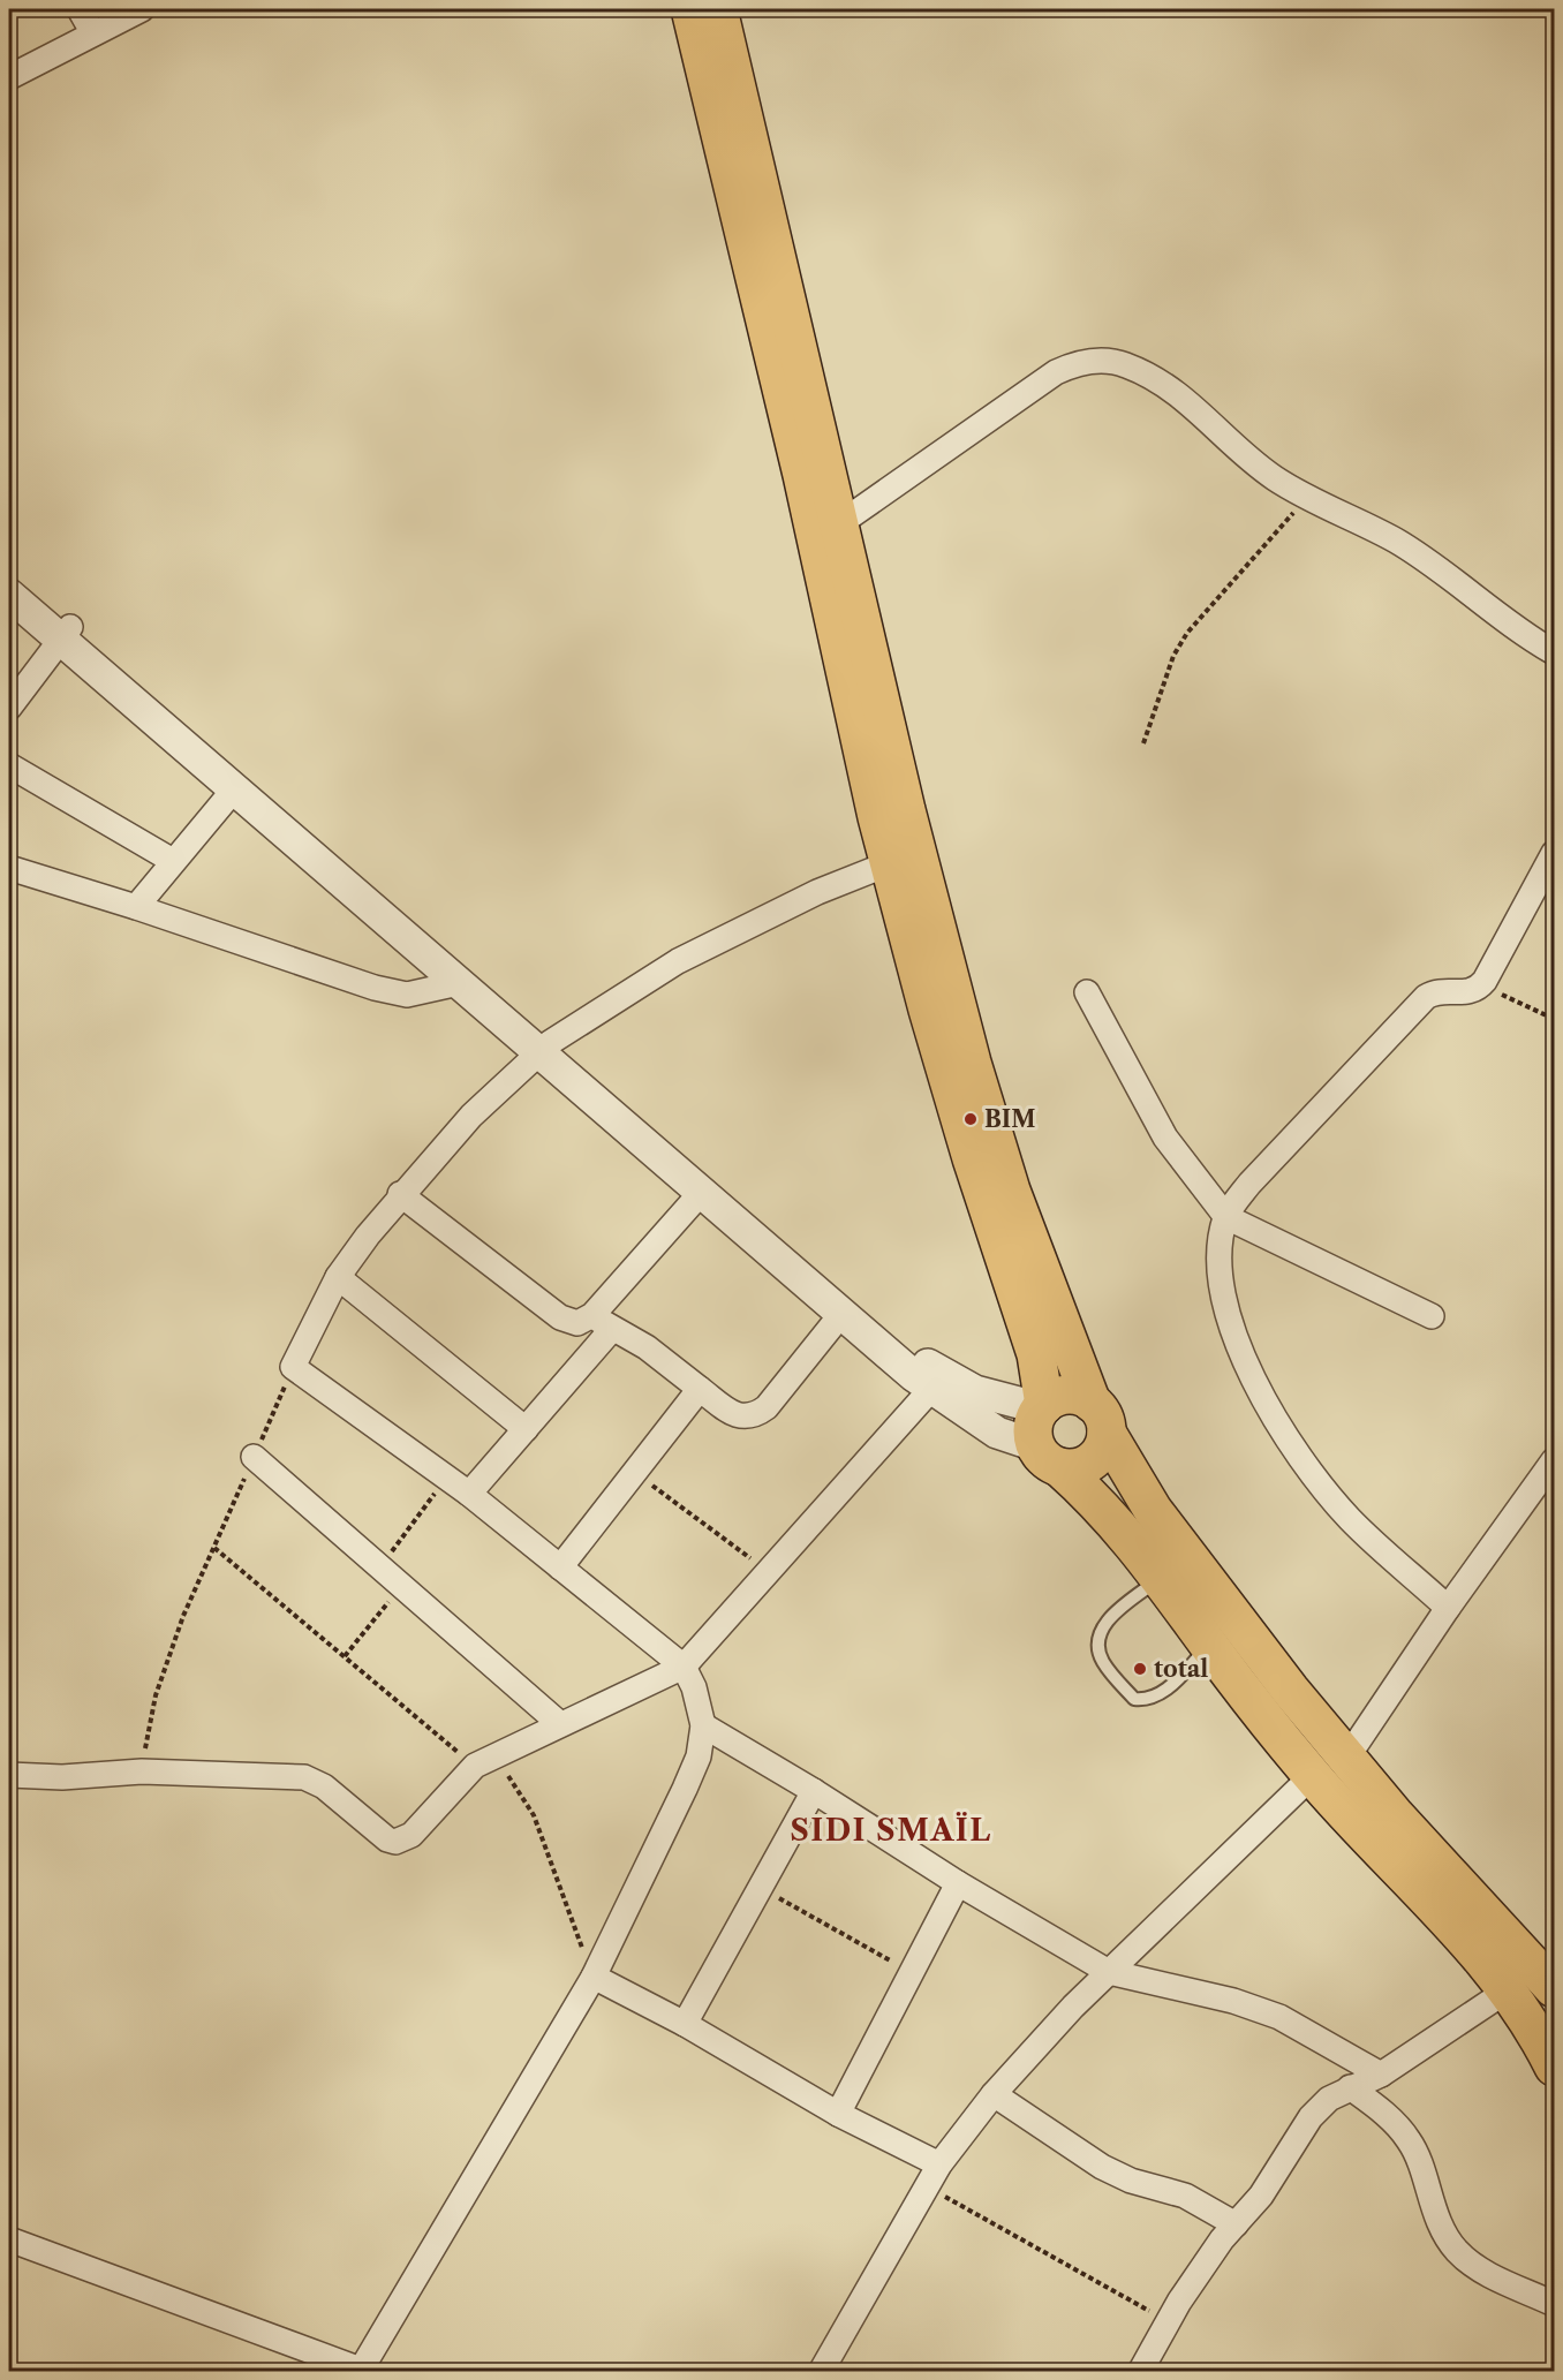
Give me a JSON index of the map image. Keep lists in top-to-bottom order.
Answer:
{
  "districts": ["SIDI SMAÏL"],
  "places": ["BIM", "total"]
}
